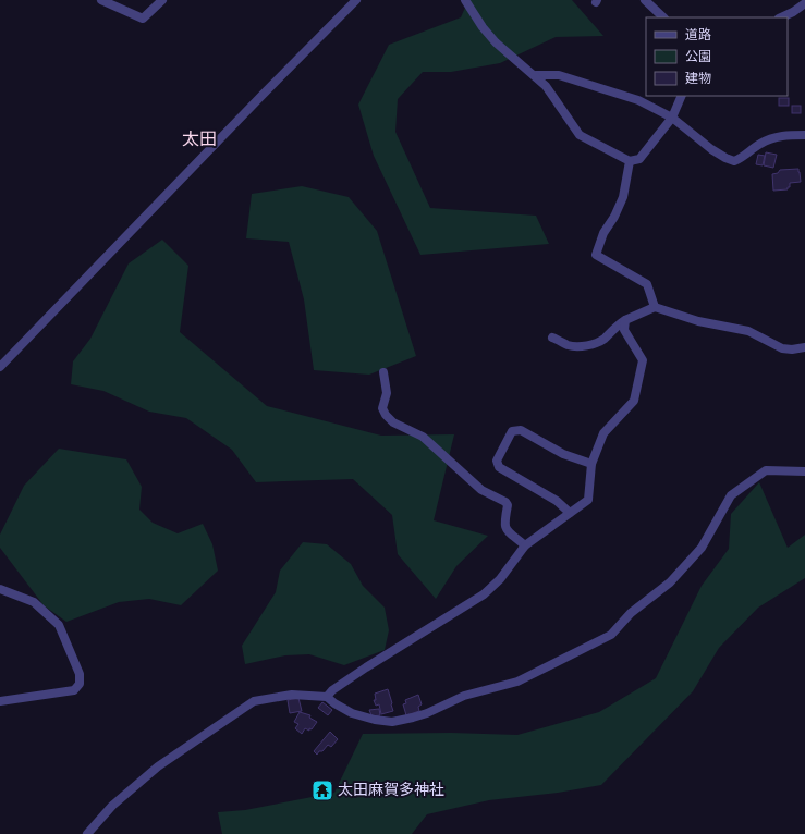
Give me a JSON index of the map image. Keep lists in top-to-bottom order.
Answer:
{
  "districts": ["太田"],
  "places": {
    "temple": ["太田麻賀多神社"]
  },
  "legend": ["道路", "公園", "建物"]
}
